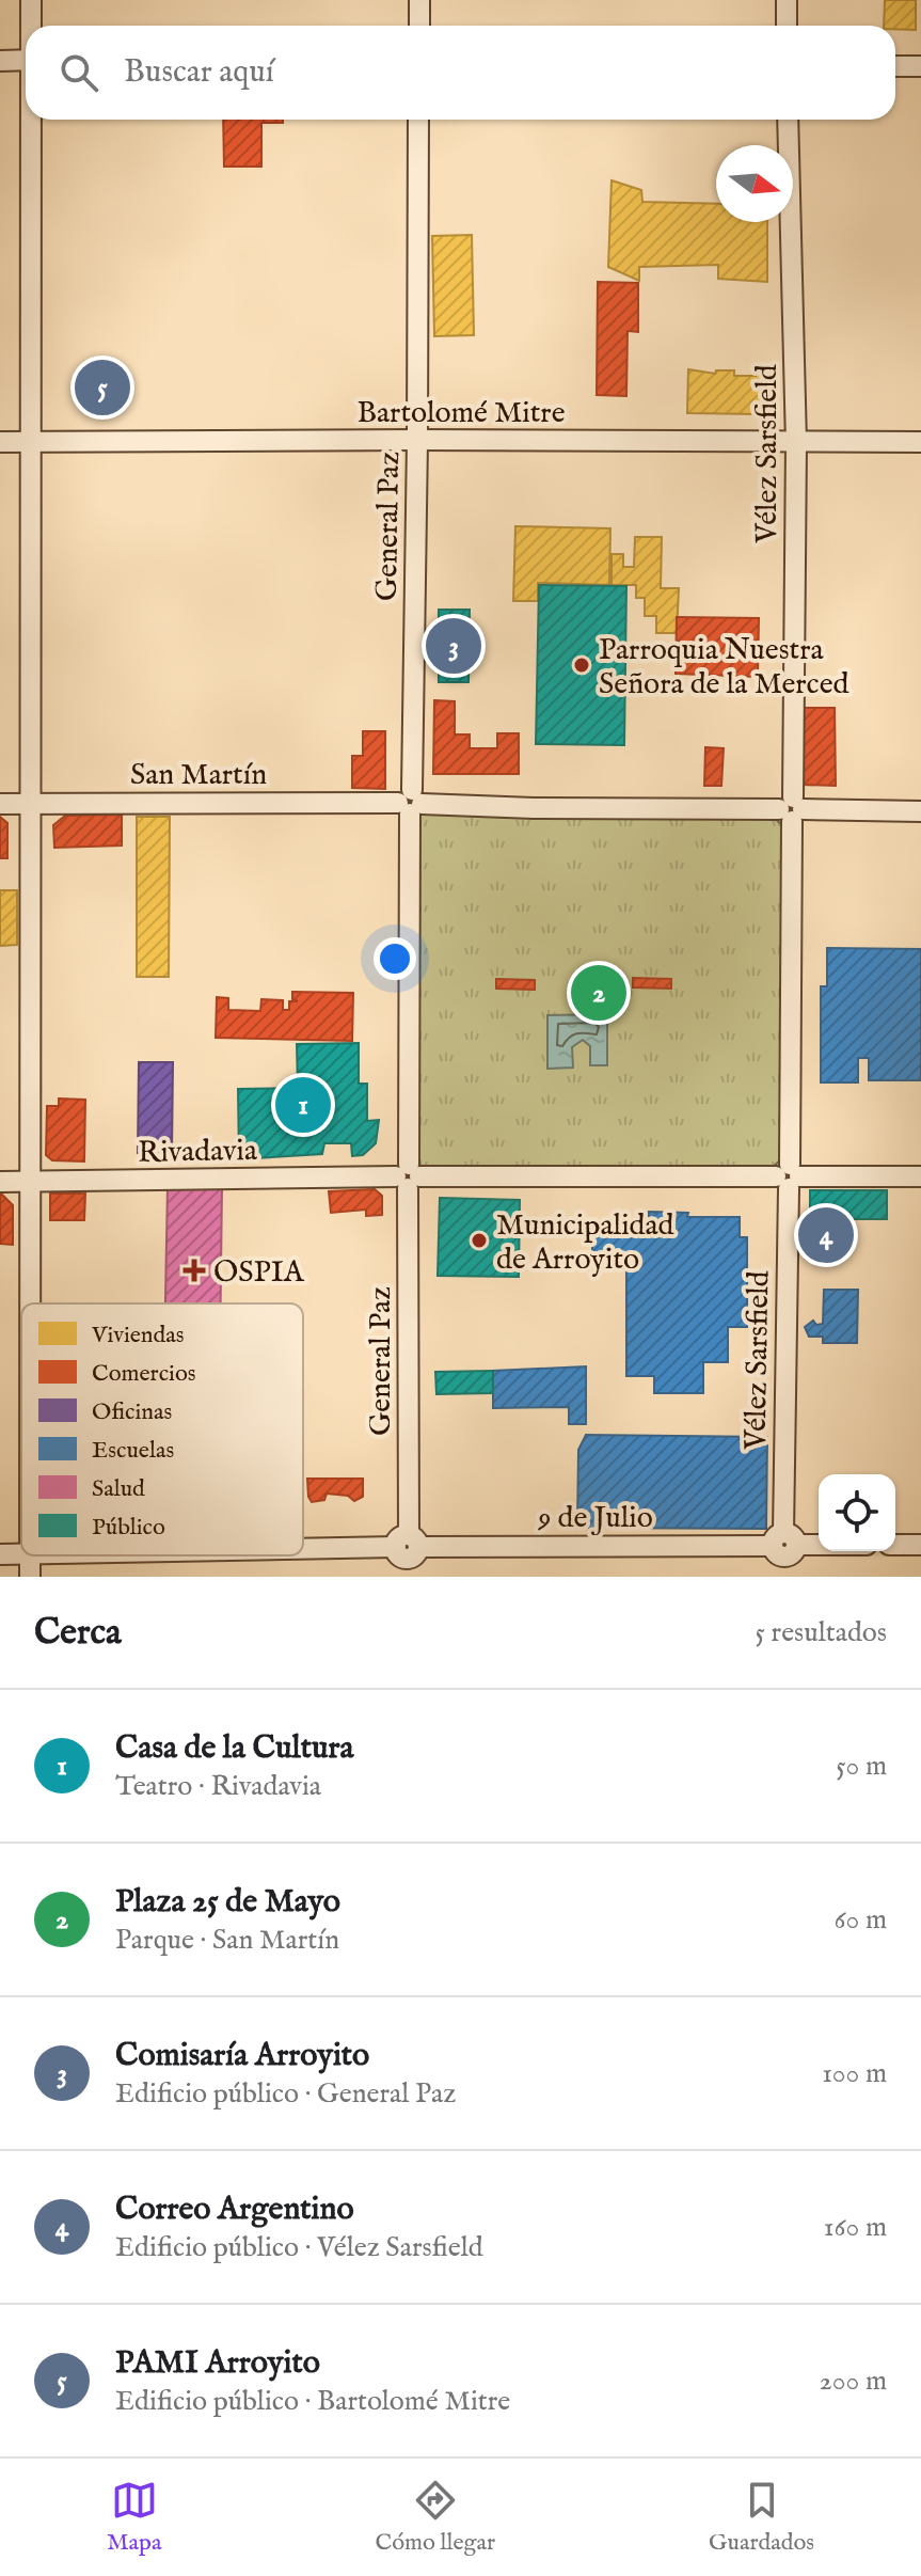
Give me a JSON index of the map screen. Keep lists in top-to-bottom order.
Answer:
{
  "streets": {
    "street": [
      "Bartolomé Mitre",
      "Vélez Sarsfield",
      "General Paz",
      "San Martín",
      "Rivadavia",
      "9 de Julio"
    ]
  },
  "crossings": [
    ["Bartolomé Mitre", "Vélez Sarsfield"],
    ["Bartolomé Mitre", "General Paz"],
    ["Vélez Sarsfield", "San Martín"],
    ["Vélez Sarsfield", "Rivadavia"],
    ["Vélez Sarsfield", "9 de Julio"],
    ["General Paz", "San Martín"],
    ["General Paz", "Rivadavia"],
    ["General Paz", "9 de Julio"]
  ],
  "places": {
    "other": ["Parroquia Nuestra Señora de la Merced", "Municipalidad de Arroyito"],
    "health": ["OSPIA"]
  },
  "legend": [
    "Viviendas",
    "Comercios",
    "Oficinas",
    "Escuelas",
    "Salud",
    "Público"
  ],
  "north": "right",
  "page": {
    "search": "Buscar aquí",
    "pins": [
      "5",
      "3",
      "2",
      "1",
      "4"
    ],
    "heading": ["Cerca", "5 resultados"],
    "list": [
      {
        "mark": "1",
        "name": "Casa de la Cultura",
        "note": "Teatro · Rivadavia",
        "value": "50 m"
      },
      {
        "mark": "2",
        "name": "Plaza 25 de Mayo",
        "note": "Parque · San Martín",
        "value": "60 m"
      },
      {
        "mark": "3",
        "name": "Comisaría Arroyito",
        "note": "Edificio público · General Paz",
        "value": "100 m"
      },
      {
        "mark": "4",
        "name": "Correo Argentino",
        "note": "Edificio público · Vélez Sarsfield",
        "value": "160 m"
      },
      {
        "mark": "5",
        "name": "PAMI Arroyito",
        "note": "Edificio público · Bartolomé Mitre",
        "value": "200 m"
      }
    ],
    "nav": ["Mapa", "Cómo llegar", "Guardados"]
  }
}
